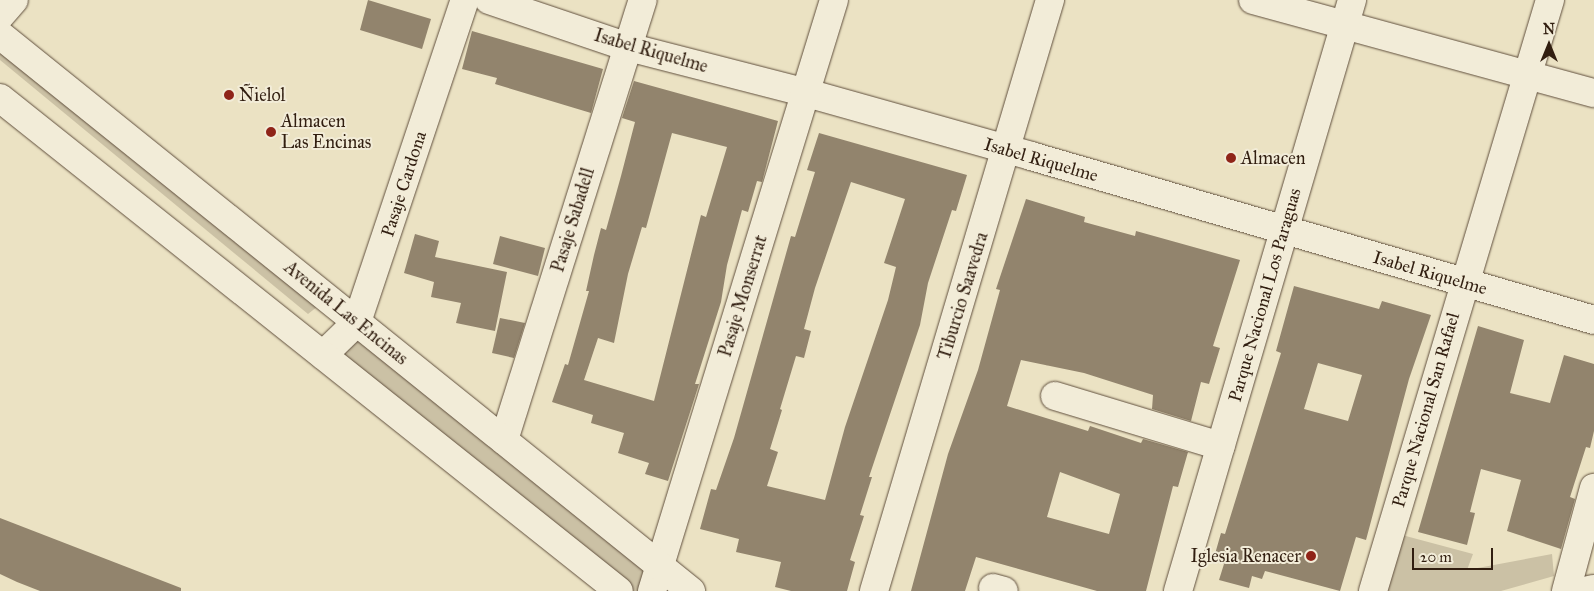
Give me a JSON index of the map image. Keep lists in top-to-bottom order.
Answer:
{
  "streets": {
    "street": [
      "Isabel Riquelme",
      "Pasaje Cardona",
      "Pasaje Sabadell",
      "Parque Nacional Los Paraguas",
      "Pasaje Monserrat",
      "Tiburcio Saavedra",
      "Avenida Las Encinas",
      "Parque Nacional San Rafael"
    ]
  },
  "crossings": [
    ["Isabel Riquelme", "Pasaje Sabadell"],
    ["Isabel Riquelme", "Parque Nacional Los Paraguas"],
    ["Isabel Riquelme", "Pasaje Monserrat"],
    ["Isabel Riquelme", "Tiburcio Saavedra"],
    ["Isabel Riquelme", "Parque Nacional San Rafael"],
    ["Pasaje Cardona", "Avenida Las Encinas"],
    ["Pasaje Sabadell", "Avenida Las Encinas"],
    ["Pasaje Monserrat", "Avenida Las Encinas"]
  ],
  "places": [
    "Ñielol",
    "Almacen Las Encinas",
    "Almacen",
    "Iglesia Renacer"
  ],
  "scale_bar": "20 m",
  "north": "top"
}
